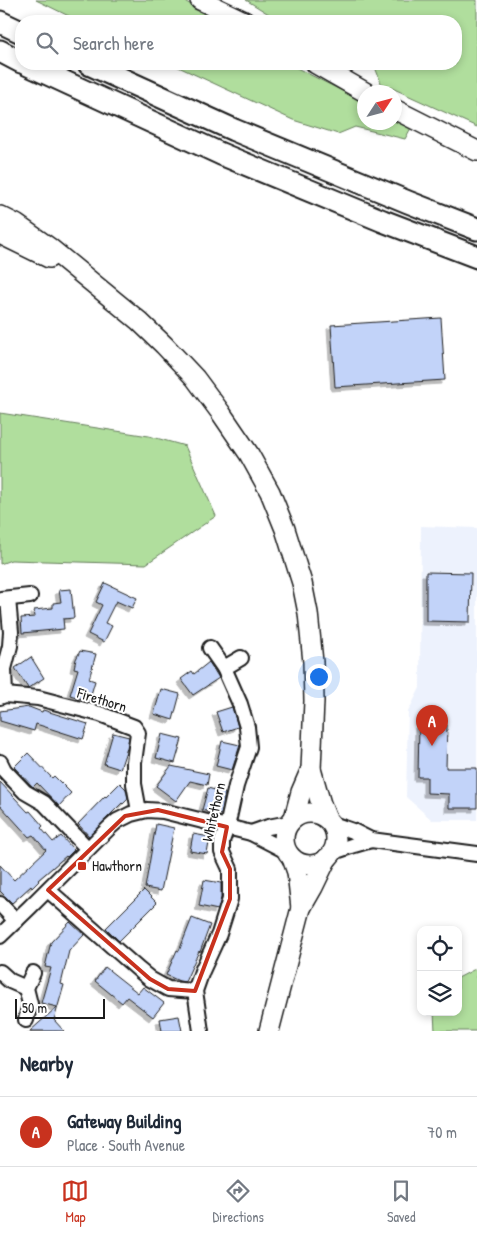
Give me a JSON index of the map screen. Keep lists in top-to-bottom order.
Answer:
{
  "streets": {
    "street": ["Firethorn", "Whitethorn"]
  },
  "places": {
    "transit": ["Hawthorn"]
  },
  "scale_bar": "50 m",
  "north": "top right",
  "page": {
    "search": "Search here",
    "pins": "A",
    "scale": "50 m",
    "heading": "Nearby",
    "list": [
      {
        "mark": "A",
        "name": "Gateway Building",
        "note": "Place · South Avenue",
        "value": "70 m"
      }
    ],
    "nav": ["Map", "Directions", "Saved"]
  }
}
